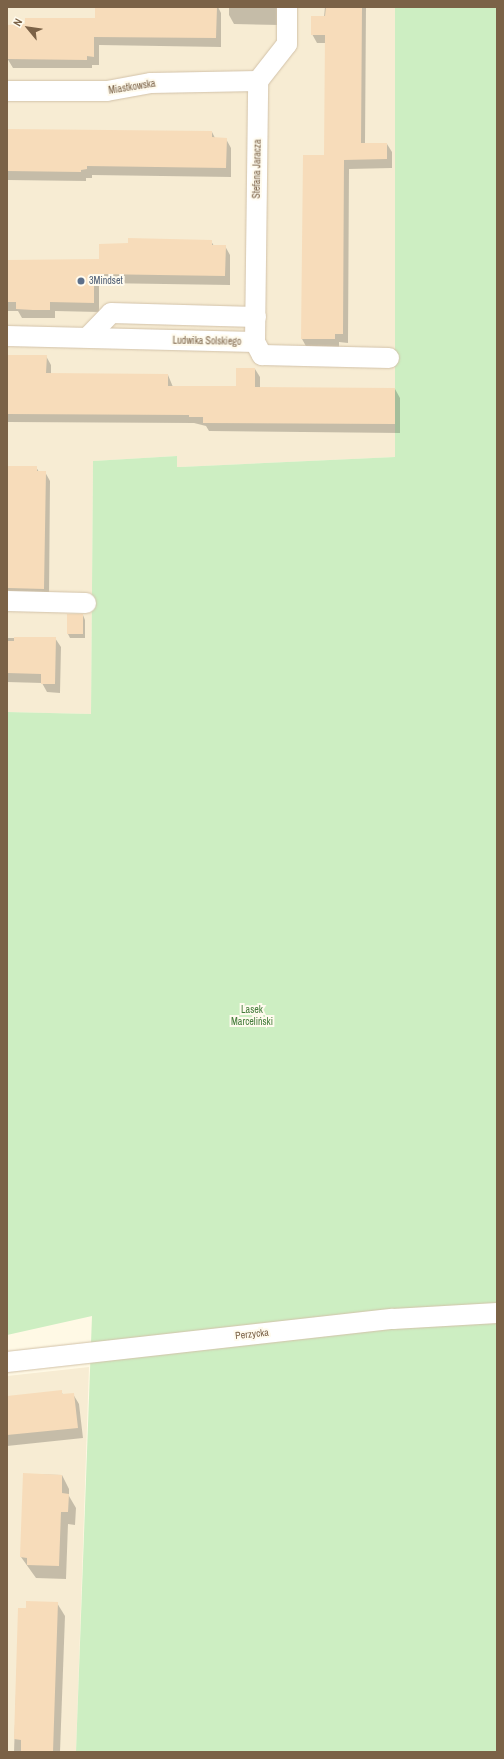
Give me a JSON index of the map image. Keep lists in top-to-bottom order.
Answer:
{
  "streets": {
    "street": [
      "Miastkowska",
      "Stefana Jaracza",
      "Ludwika Solskiego",
      "Perzycka"
    ]
  },
  "crossings": [
    ["Miastkowska", "Stefana Jaracza"],
    ["Stefana Jaracza", "Ludwika Solskiego"]
  ],
  "parks": ["Lasek Marceliński"],
  "places": ["3Mindset"],
  "north": "top left"
}
